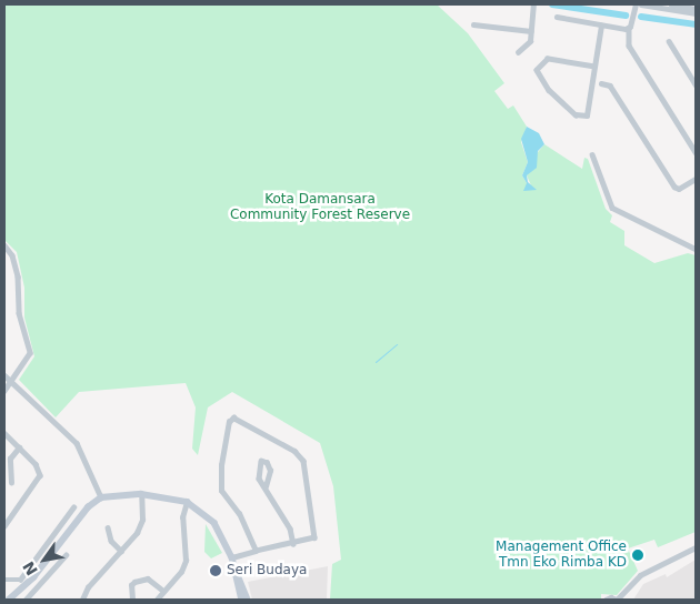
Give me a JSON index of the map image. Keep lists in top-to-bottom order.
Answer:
{
  "parks": ["Kota Damansara Community Forest Reserve"],
  "places": ["Management Office Tmn Eko Rimba KD", "Seri Budaya"],
  "north": "bottom left"
}
